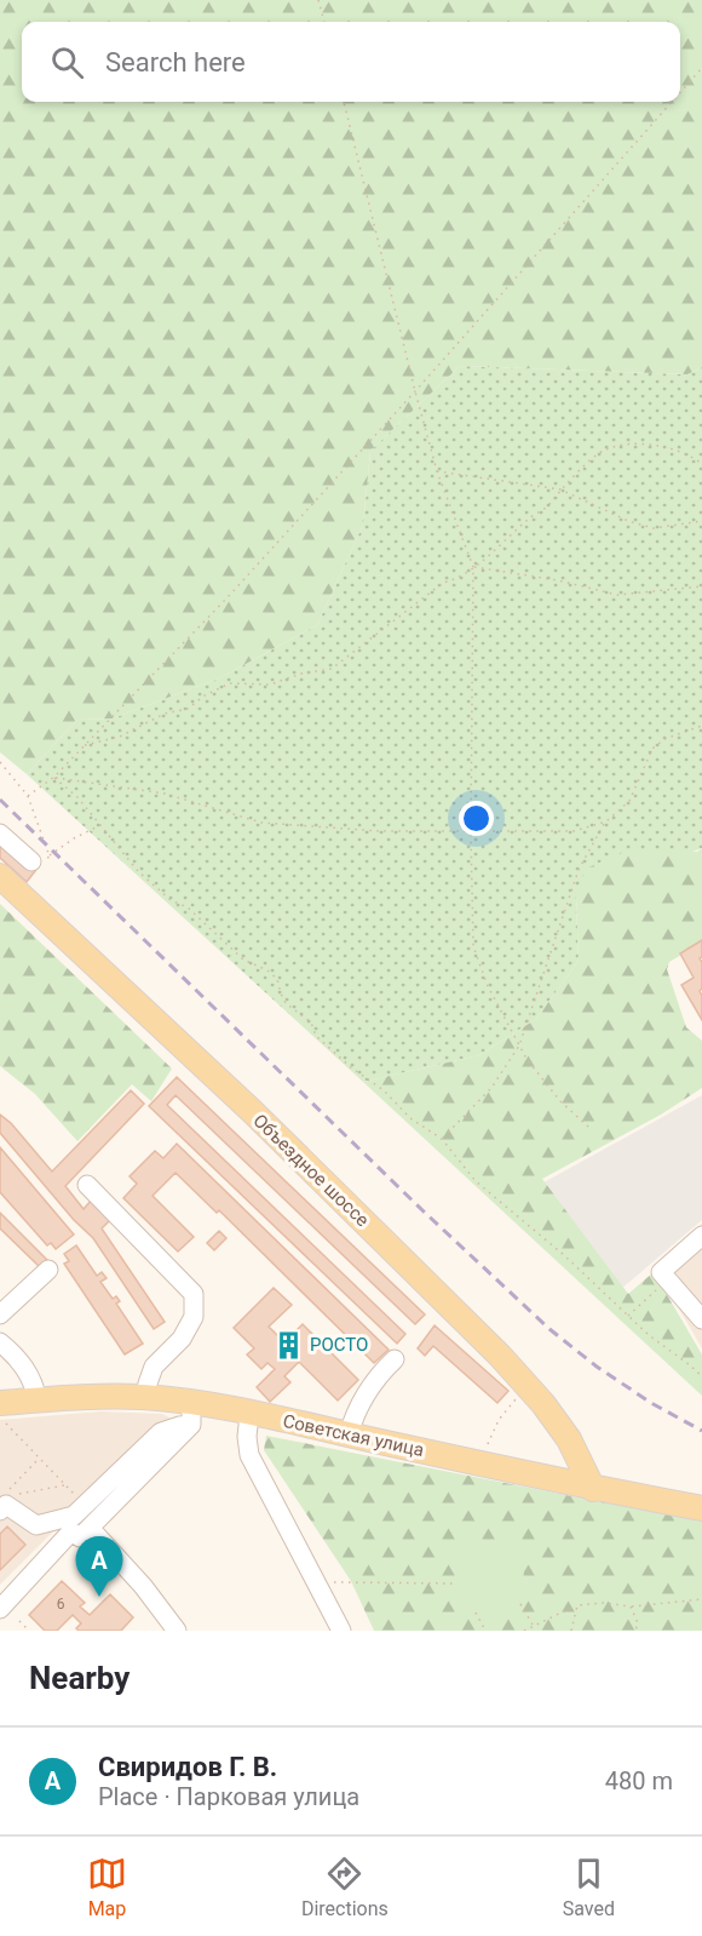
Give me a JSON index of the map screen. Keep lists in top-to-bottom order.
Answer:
{
  "streets": {
    "main road": ["Объездное шоссе", "Советская улица"]
  },
  "crossings": [
    ["Объездное шоссе", "Советская улица"]
  ],
  "places": {
    "building": ["РОСТО"]
  },
  "house_numbers": ["6"],
  "page": {
    "search": "Search here",
    "pins": "A",
    "heading": "Nearby",
    "list": [
      {
        "mark": "A",
        "name": "Свиридов Г. В.",
        "note": "Place · Парковая улица",
        "value": "480 m"
      }
    ],
    "nav": ["Map", "Directions", "Saved"]
  }
}
